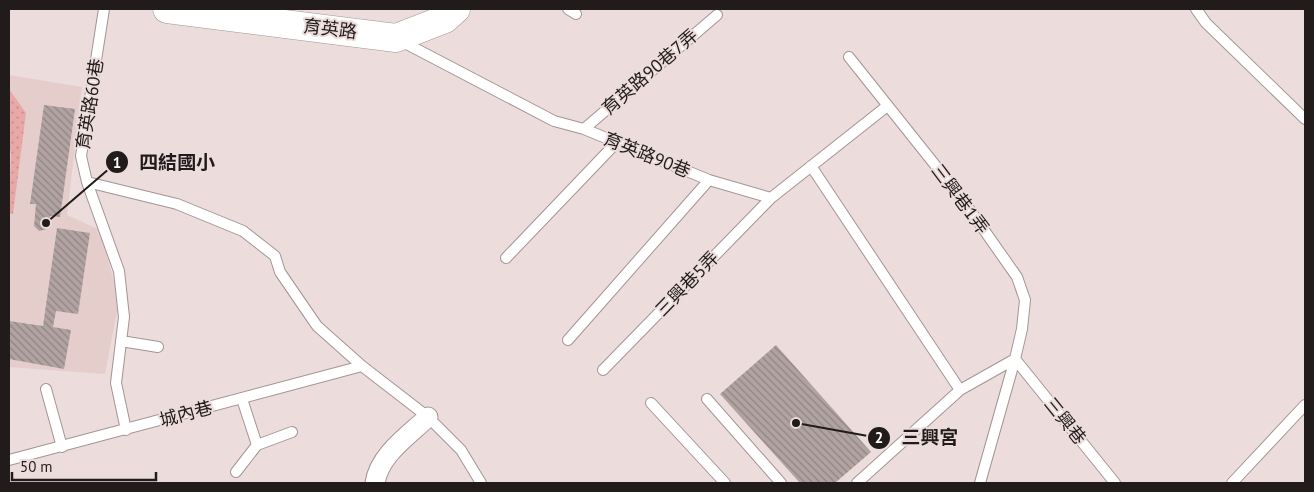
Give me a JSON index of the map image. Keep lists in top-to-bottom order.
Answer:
{
  "streets": {
    "street": ["育英路"],
    "lane": [
      "育英路90巷7弄",
      "育英路60巷",
      "育英路90巷",
      "三興巷1弄",
      "三興巷5弄",
      "城內巷",
      "三興巷"
    ]
  },
  "crossings": [
    ["育英路", "育英路90巷"],
    ["育英路90巷7弄", "育英路90巷"],
    ["育英路60巷", "城內巷"],
    ["育英路90巷", "三興巷5弄"],
    ["三興巷1弄", "三興巷"]
  ],
  "places": ["四結國小", "三興宮"],
  "scale_bar": "50 m"
}
